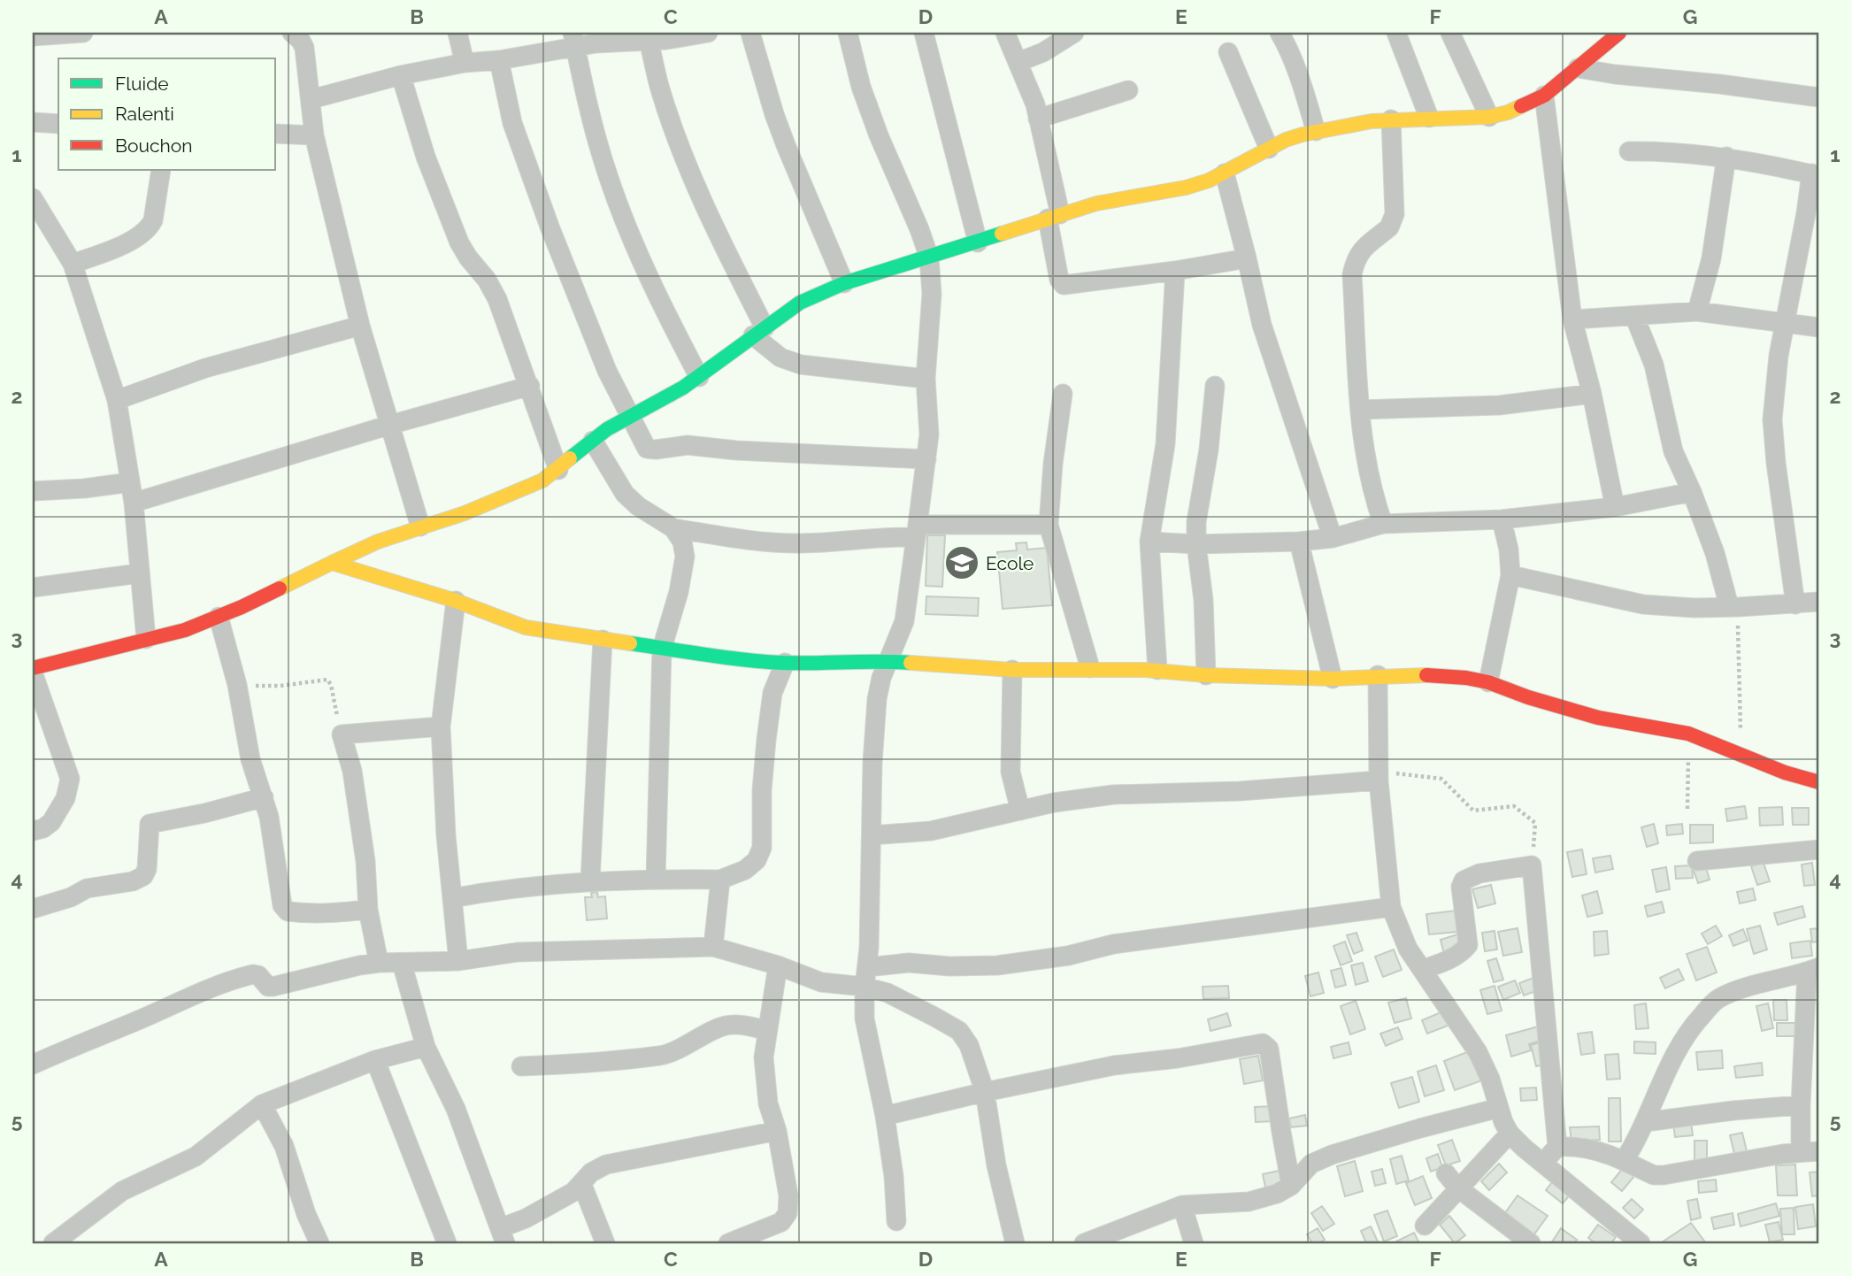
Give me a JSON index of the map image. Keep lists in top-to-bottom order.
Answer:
{
  "places": {
    "school or university": ["Ecole"]
  },
  "legend": ["Fluide", "Ralenti", "Bouchon"],
  "grid": {
    "columns": [
      "A",
      "B",
      "C",
      "D",
      "E",
      "F",
      "G"
    ],
    "rows": [
      "1",
      "2",
      "3",
      "4",
      "5"
    ]
  }
}
